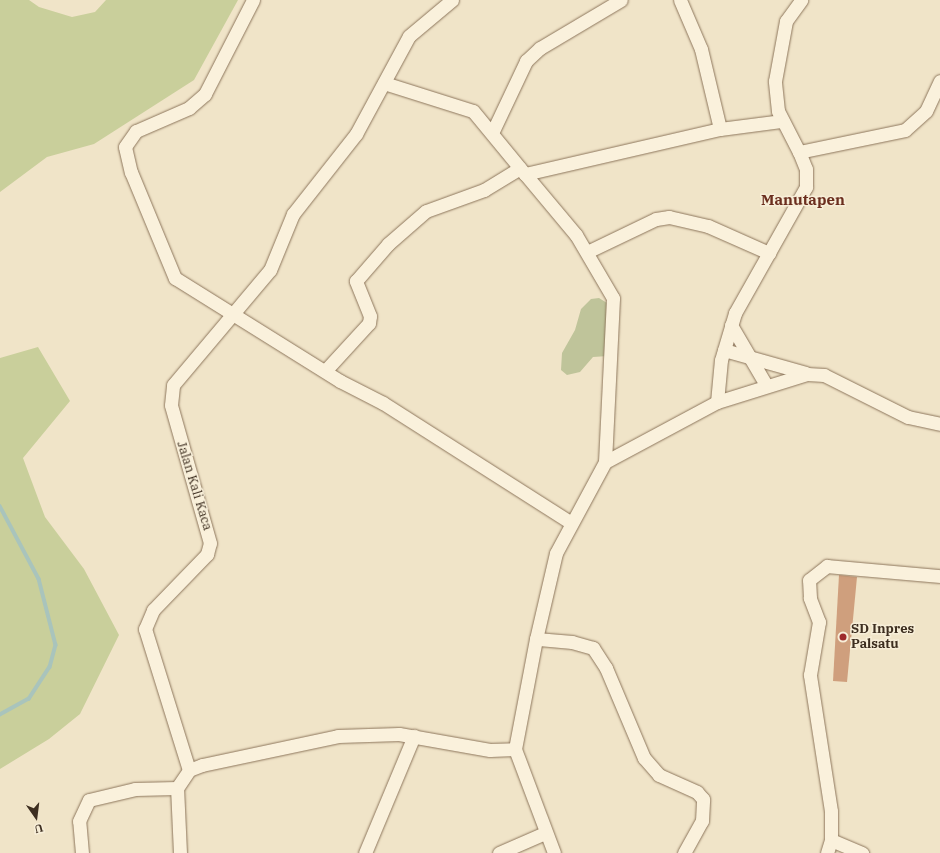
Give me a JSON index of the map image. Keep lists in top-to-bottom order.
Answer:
{
  "streets": {
    "street": ["Jalan Kali Kaca"]
  },
  "districts": ["Manutapen"],
  "places": ["SD Inpres Palsatu"],
  "north": "bottom"
}
